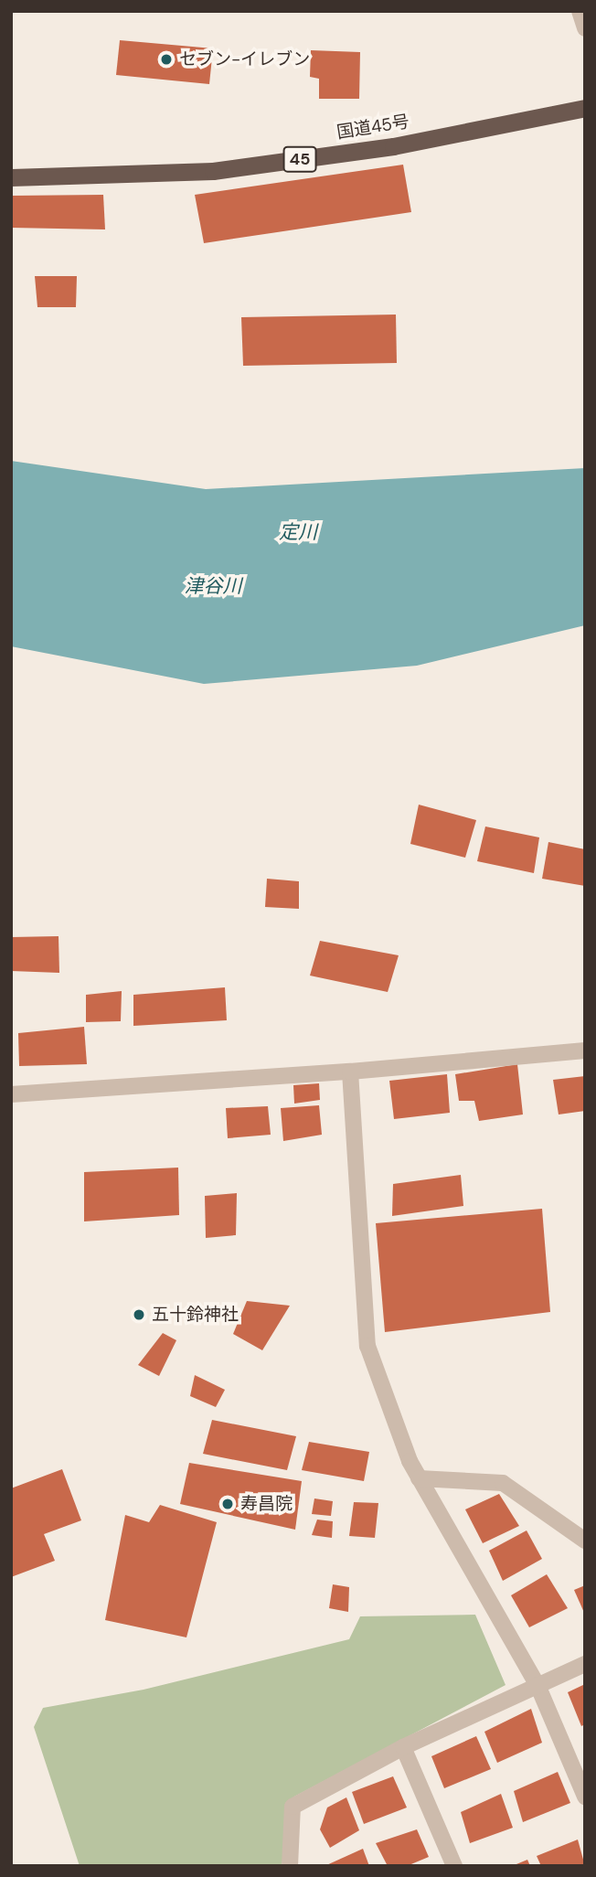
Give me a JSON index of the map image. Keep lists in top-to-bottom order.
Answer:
{
  "streets": {
    "highway": ["国道45号", "45"]
  },
  "water": ["定川", "津谷川"],
  "places": ["セブン-イレブン", "五十鈴神社", "寿昌院"]
}
